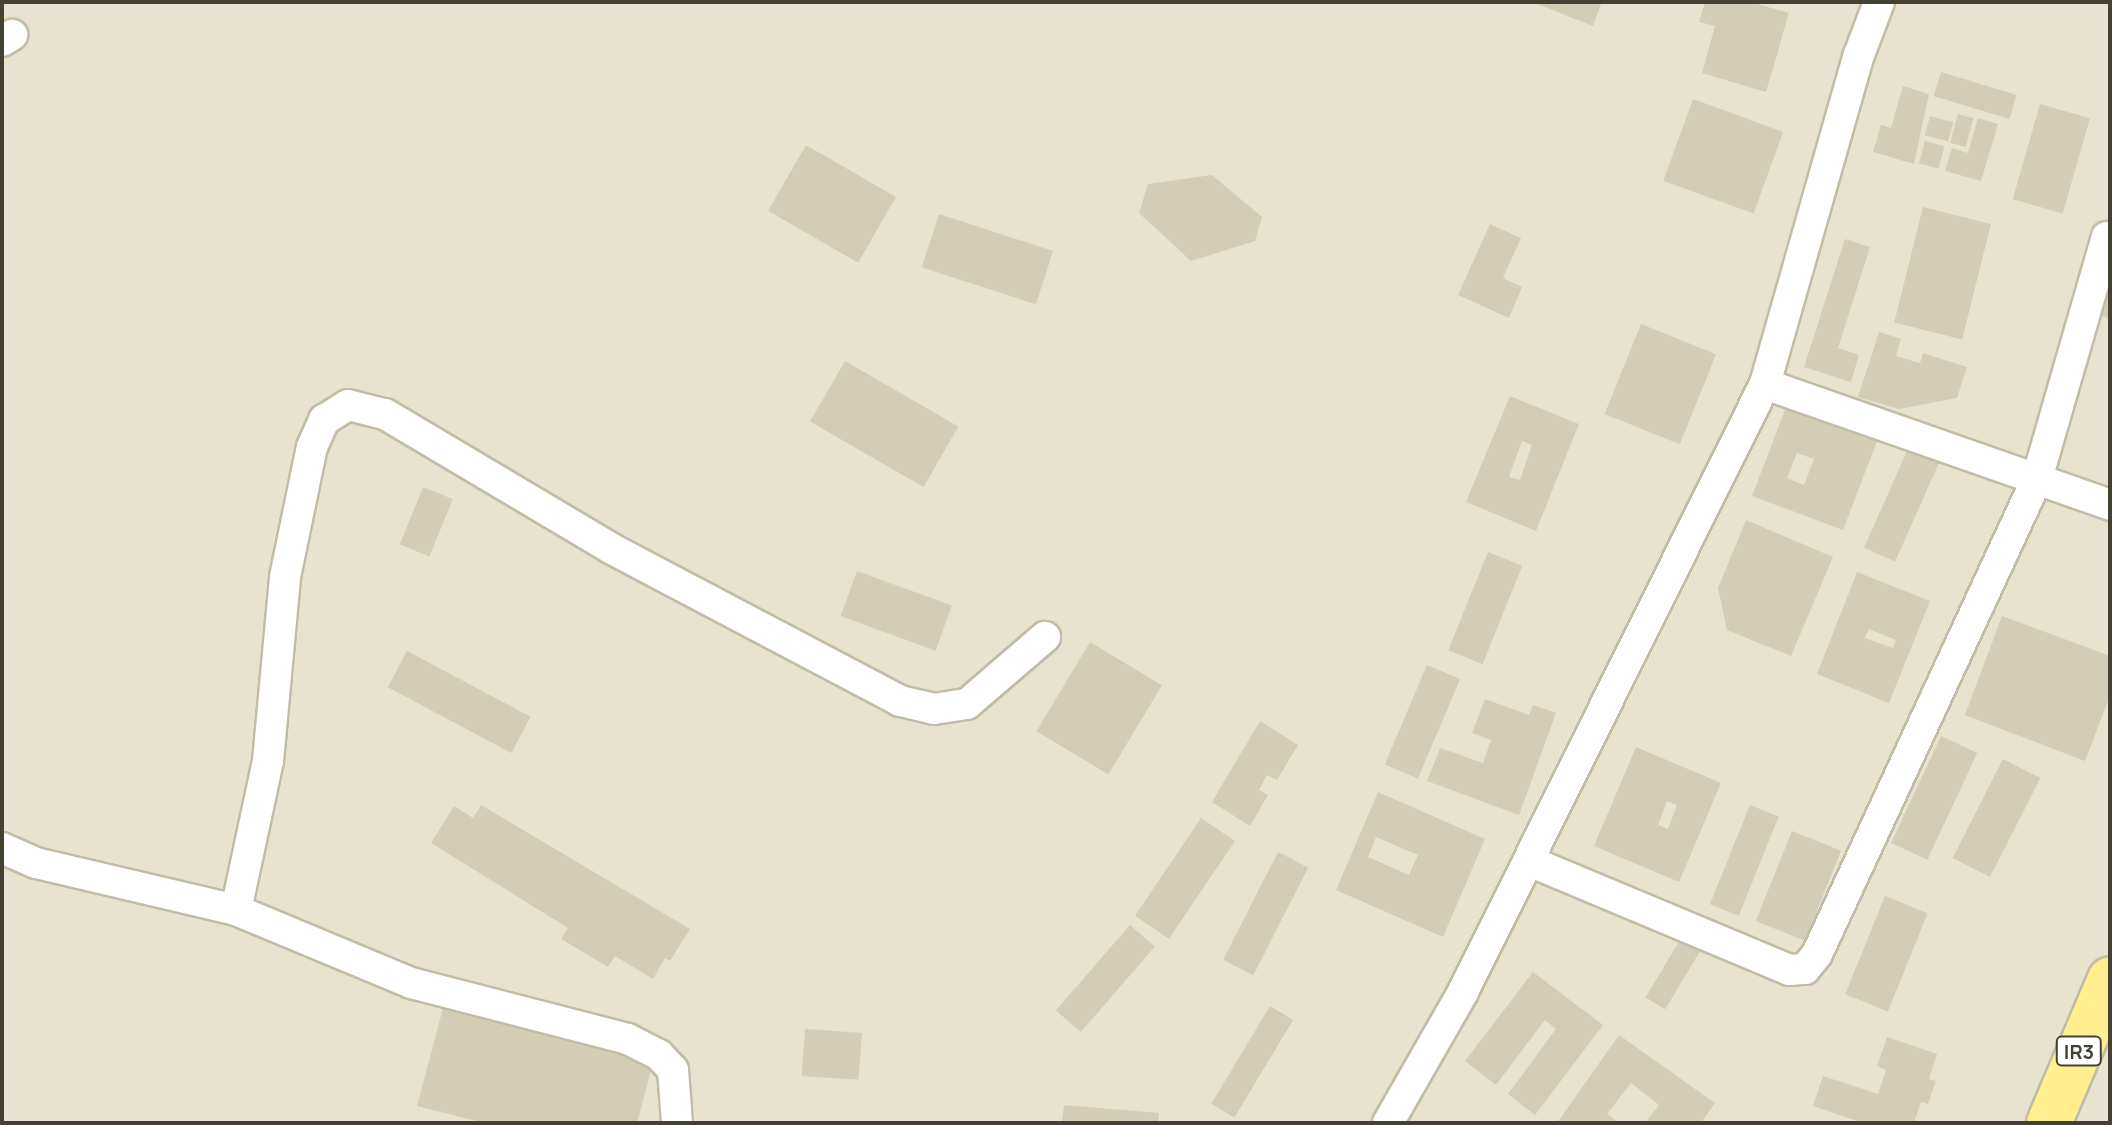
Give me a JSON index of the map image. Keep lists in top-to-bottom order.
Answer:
{
  "streets": {
    "main road": ["IR3"]
  }
}
